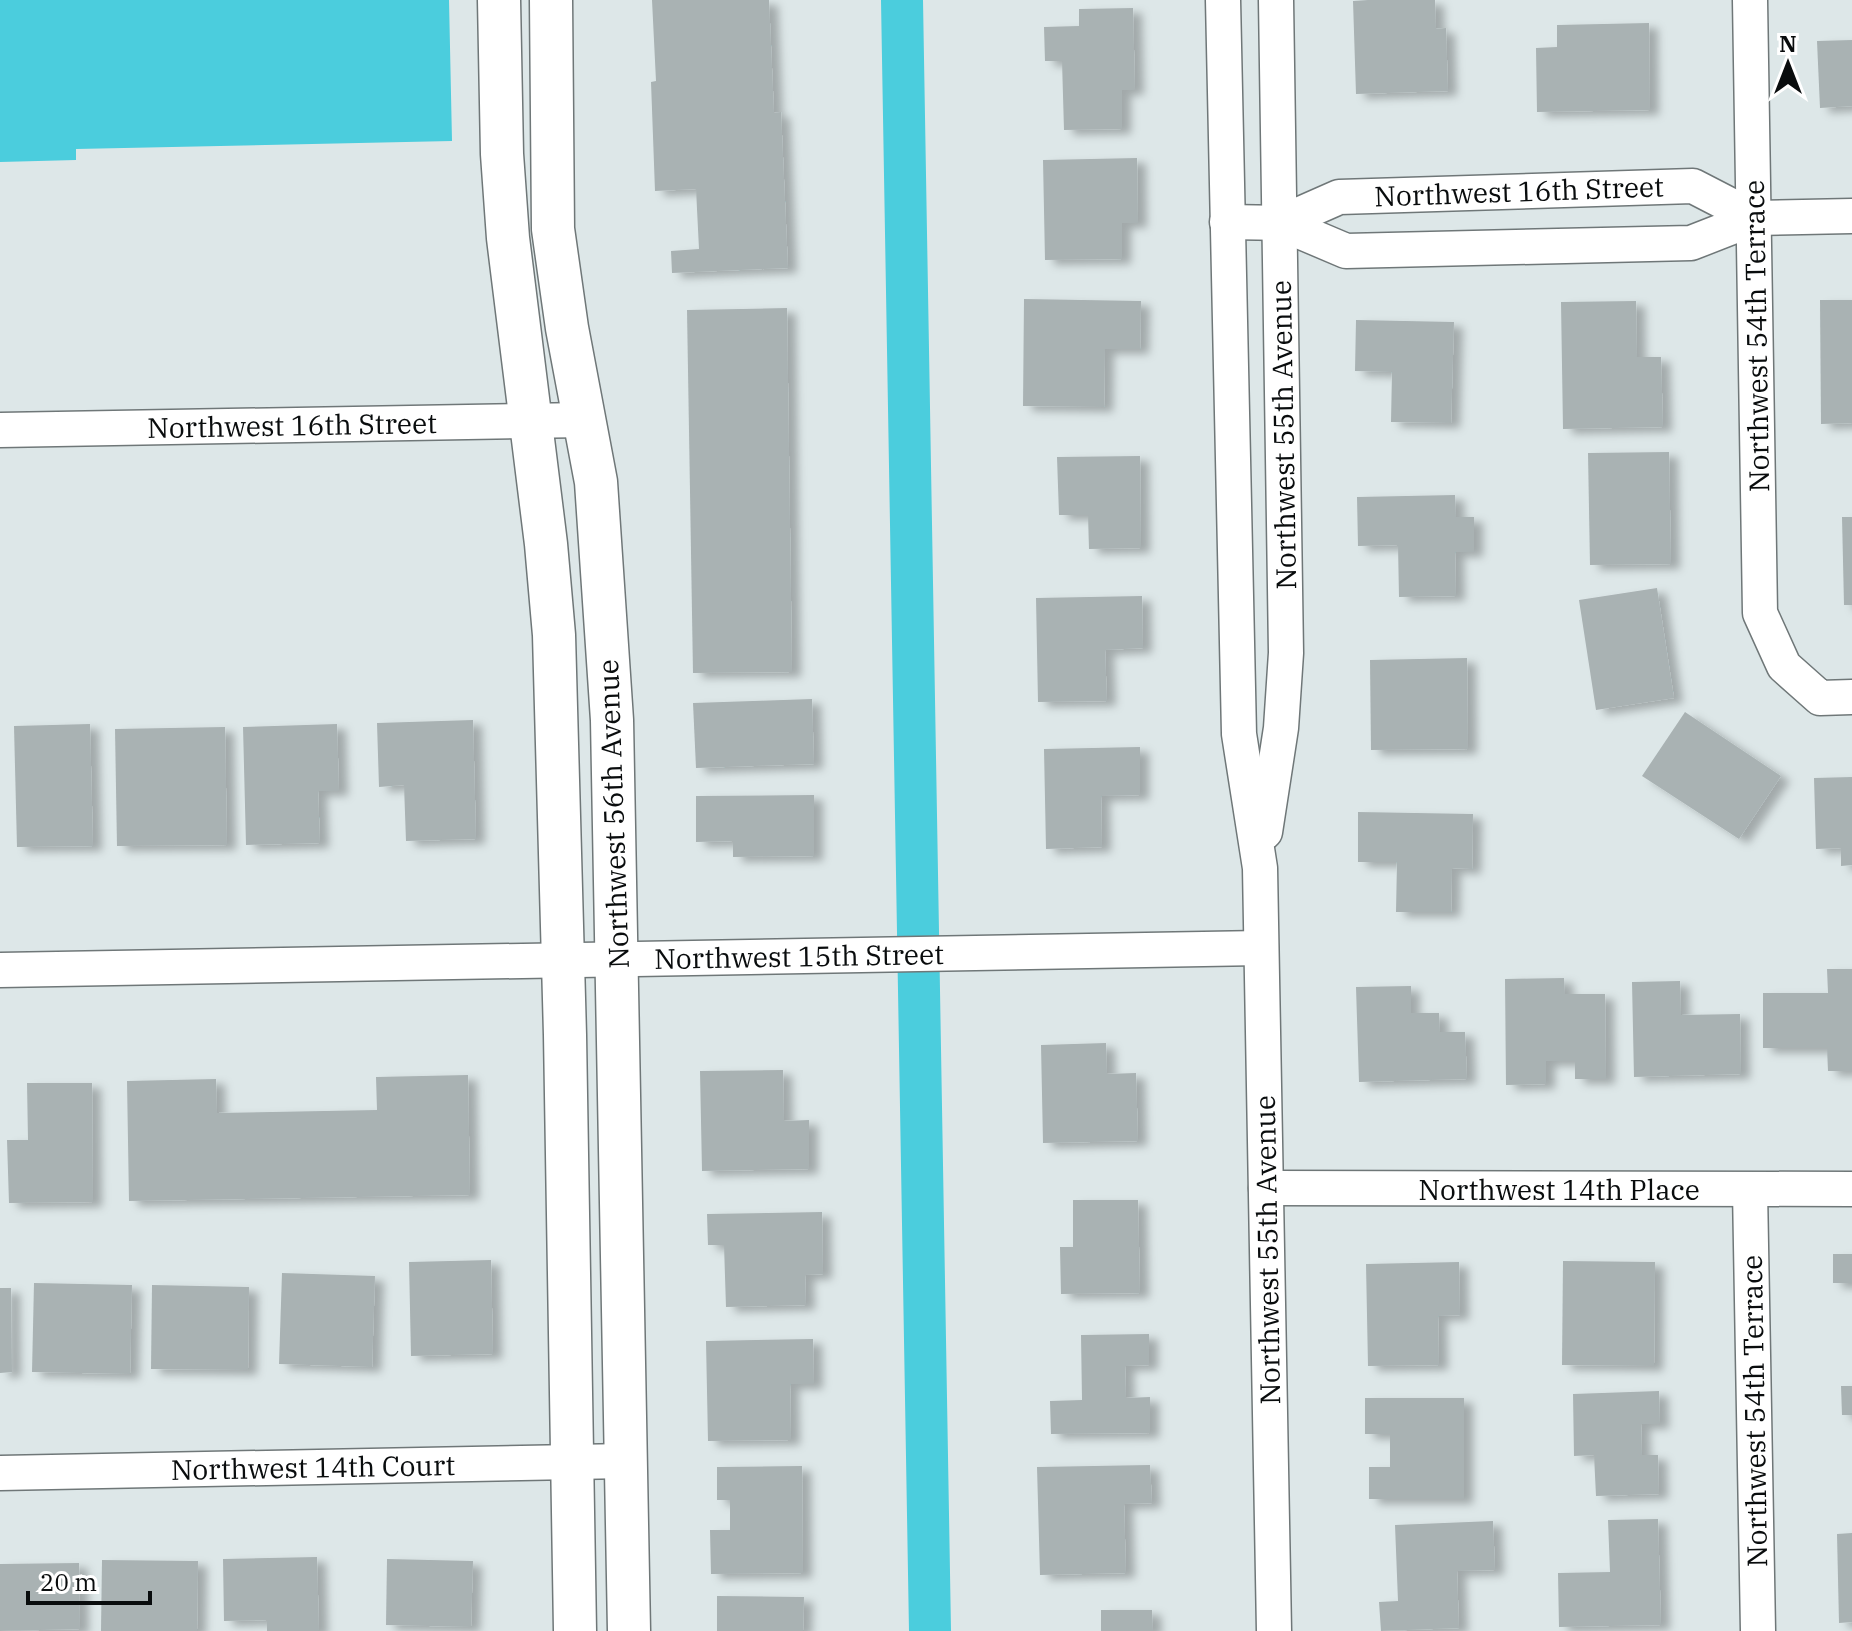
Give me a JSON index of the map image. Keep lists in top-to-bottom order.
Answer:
{
  "streets": {
    "street": [
      "Northwest 16th Street",
      "Northwest 54th Terrace",
      "Northwest 55th Avenue",
      "Northwest 56th Avenue",
      "Northwest 15th Street",
      "Northwest 14th Place",
      "Northwest 14th Court"
    ]
  },
  "crossings": [
    ["Northwest 16th Street", "Northwest 54th Terrace"],
    ["Northwest 16th Street", "Northwest 55th Avenue"],
    ["Northwest 16th Street", "Northwest 56th Avenue"],
    ["Northwest 54th Terrace", "Northwest 14th Place"],
    ["Northwest 55th Avenue", "Northwest 15th Street"],
    ["Northwest 55th Avenue", "Northwest 14th Place"],
    ["Northwest 56th Avenue", "Northwest 15th Street"],
    ["Northwest 56th Avenue", "Northwest 14th Court"]
  ],
  "scale_bar": "20 m",
  "north": "top"
}
